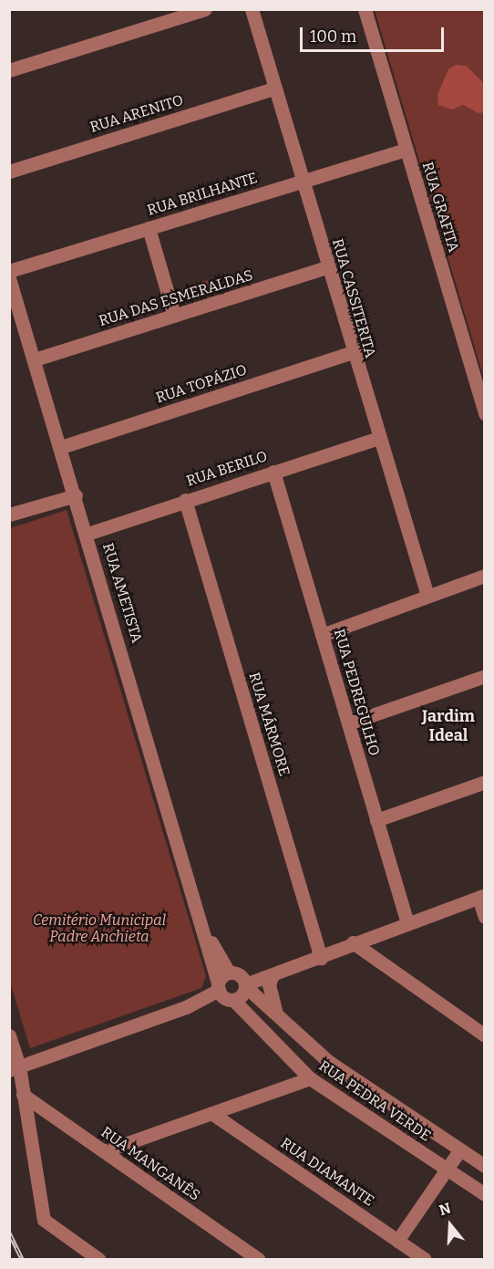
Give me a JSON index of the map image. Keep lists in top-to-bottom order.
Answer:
{
  "streets": {
    "street": [
      "RUA ARENITO",
      "RUA BRILHANTE",
      "RUA GRAFITA",
      "RUA DAS ESMERALDAS",
      "RUA CASSITERITA",
      "RUA TOPÁZIO",
      "RUA BERILO",
      "RUA AMETISTA",
      "RUA PEDREGULHO",
      "RUA MÁRMORE",
      "RUA PEDRA VERDE",
      "RUA MANGANÊS",
      "RUA DIAMANTE"
    ]
  },
  "crossings": [
    ["RUA ARENITO", "RUA CASSITERITA"],
    ["RUA BRILHANTE", "RUA GRAFITA"],
    ["RUA BRILHANTE", "RUA CASSITERITA"],
    ["RUA DAS ESMERALDAS", "RUA CASSITERITA"],
    ["RUA DAS ESMERALDAS", "RUA AMETISTA"],
    ["RUA CASSITERITA", "RUA TOPÁZIO"],
    ["RUA CASSITERITA", "RUA BERILO"],
    ["RUA TOPÁZIO", "RUA AMETISTA"],
    ["RUA BERILO", "RUA AMETISTA"],
    ["RUA BERILO", "RUA PEDREGULHO"],
    ["RUA BERILO", "RUA MÁRMORE"],
    ["RUA AMETISTA", "RUA PEDRA VERDE"]
  ],
  "districts": ["Jardim Ideal"],
  "parks": ["Cemitério Municipal Padre Anchieta"],
  "scale_bar": "100 m",
  "north": "top"
}
